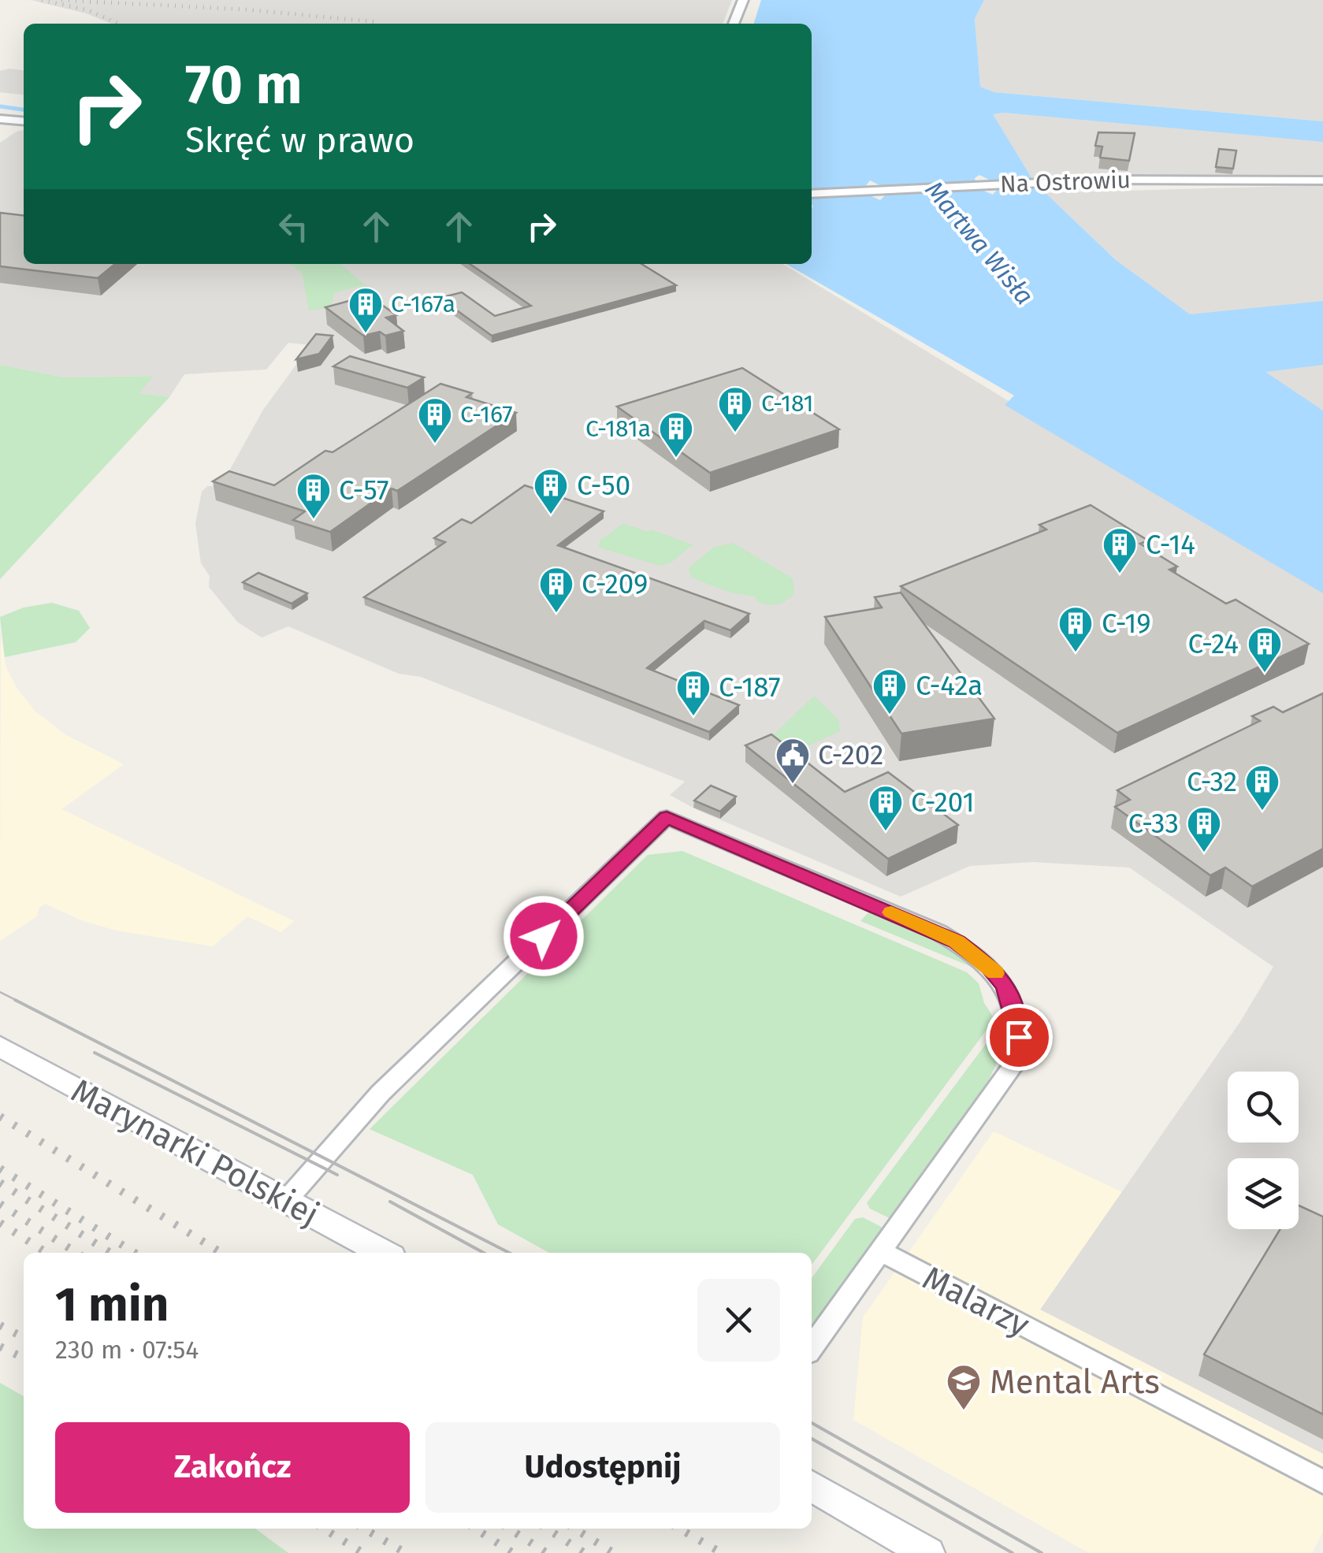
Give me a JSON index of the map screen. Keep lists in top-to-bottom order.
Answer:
{
  "streets": {
    "main road": ["Marynarki Polskiej"],
    "street": ["Na Ostrowiu", "Malarzy"]
  },
  "water": ["Martwa Wisła"],
  "places": {
    "building": [
      "C-167a",
      "C-181",
      "C-167",
      "C-181a",
      "C-50",
      "C-57",
      "C-14",
      "C-209",
      "C-19",
      "C-24",
      "C-42a",
      "C-187",
      "C-32",
      "C-201",
      "C-33"
    ],
    "public building": ["C-202"],
    "school or university": ["Mental Arts"]
  },
  "page": {
    "turn": ["70 m", "Skręć w prawo"],
    "heading": ["1 min", "230 m · 07:54"],
    "buttons": ["Zakończ", "Udostępnij"]
  }
}
